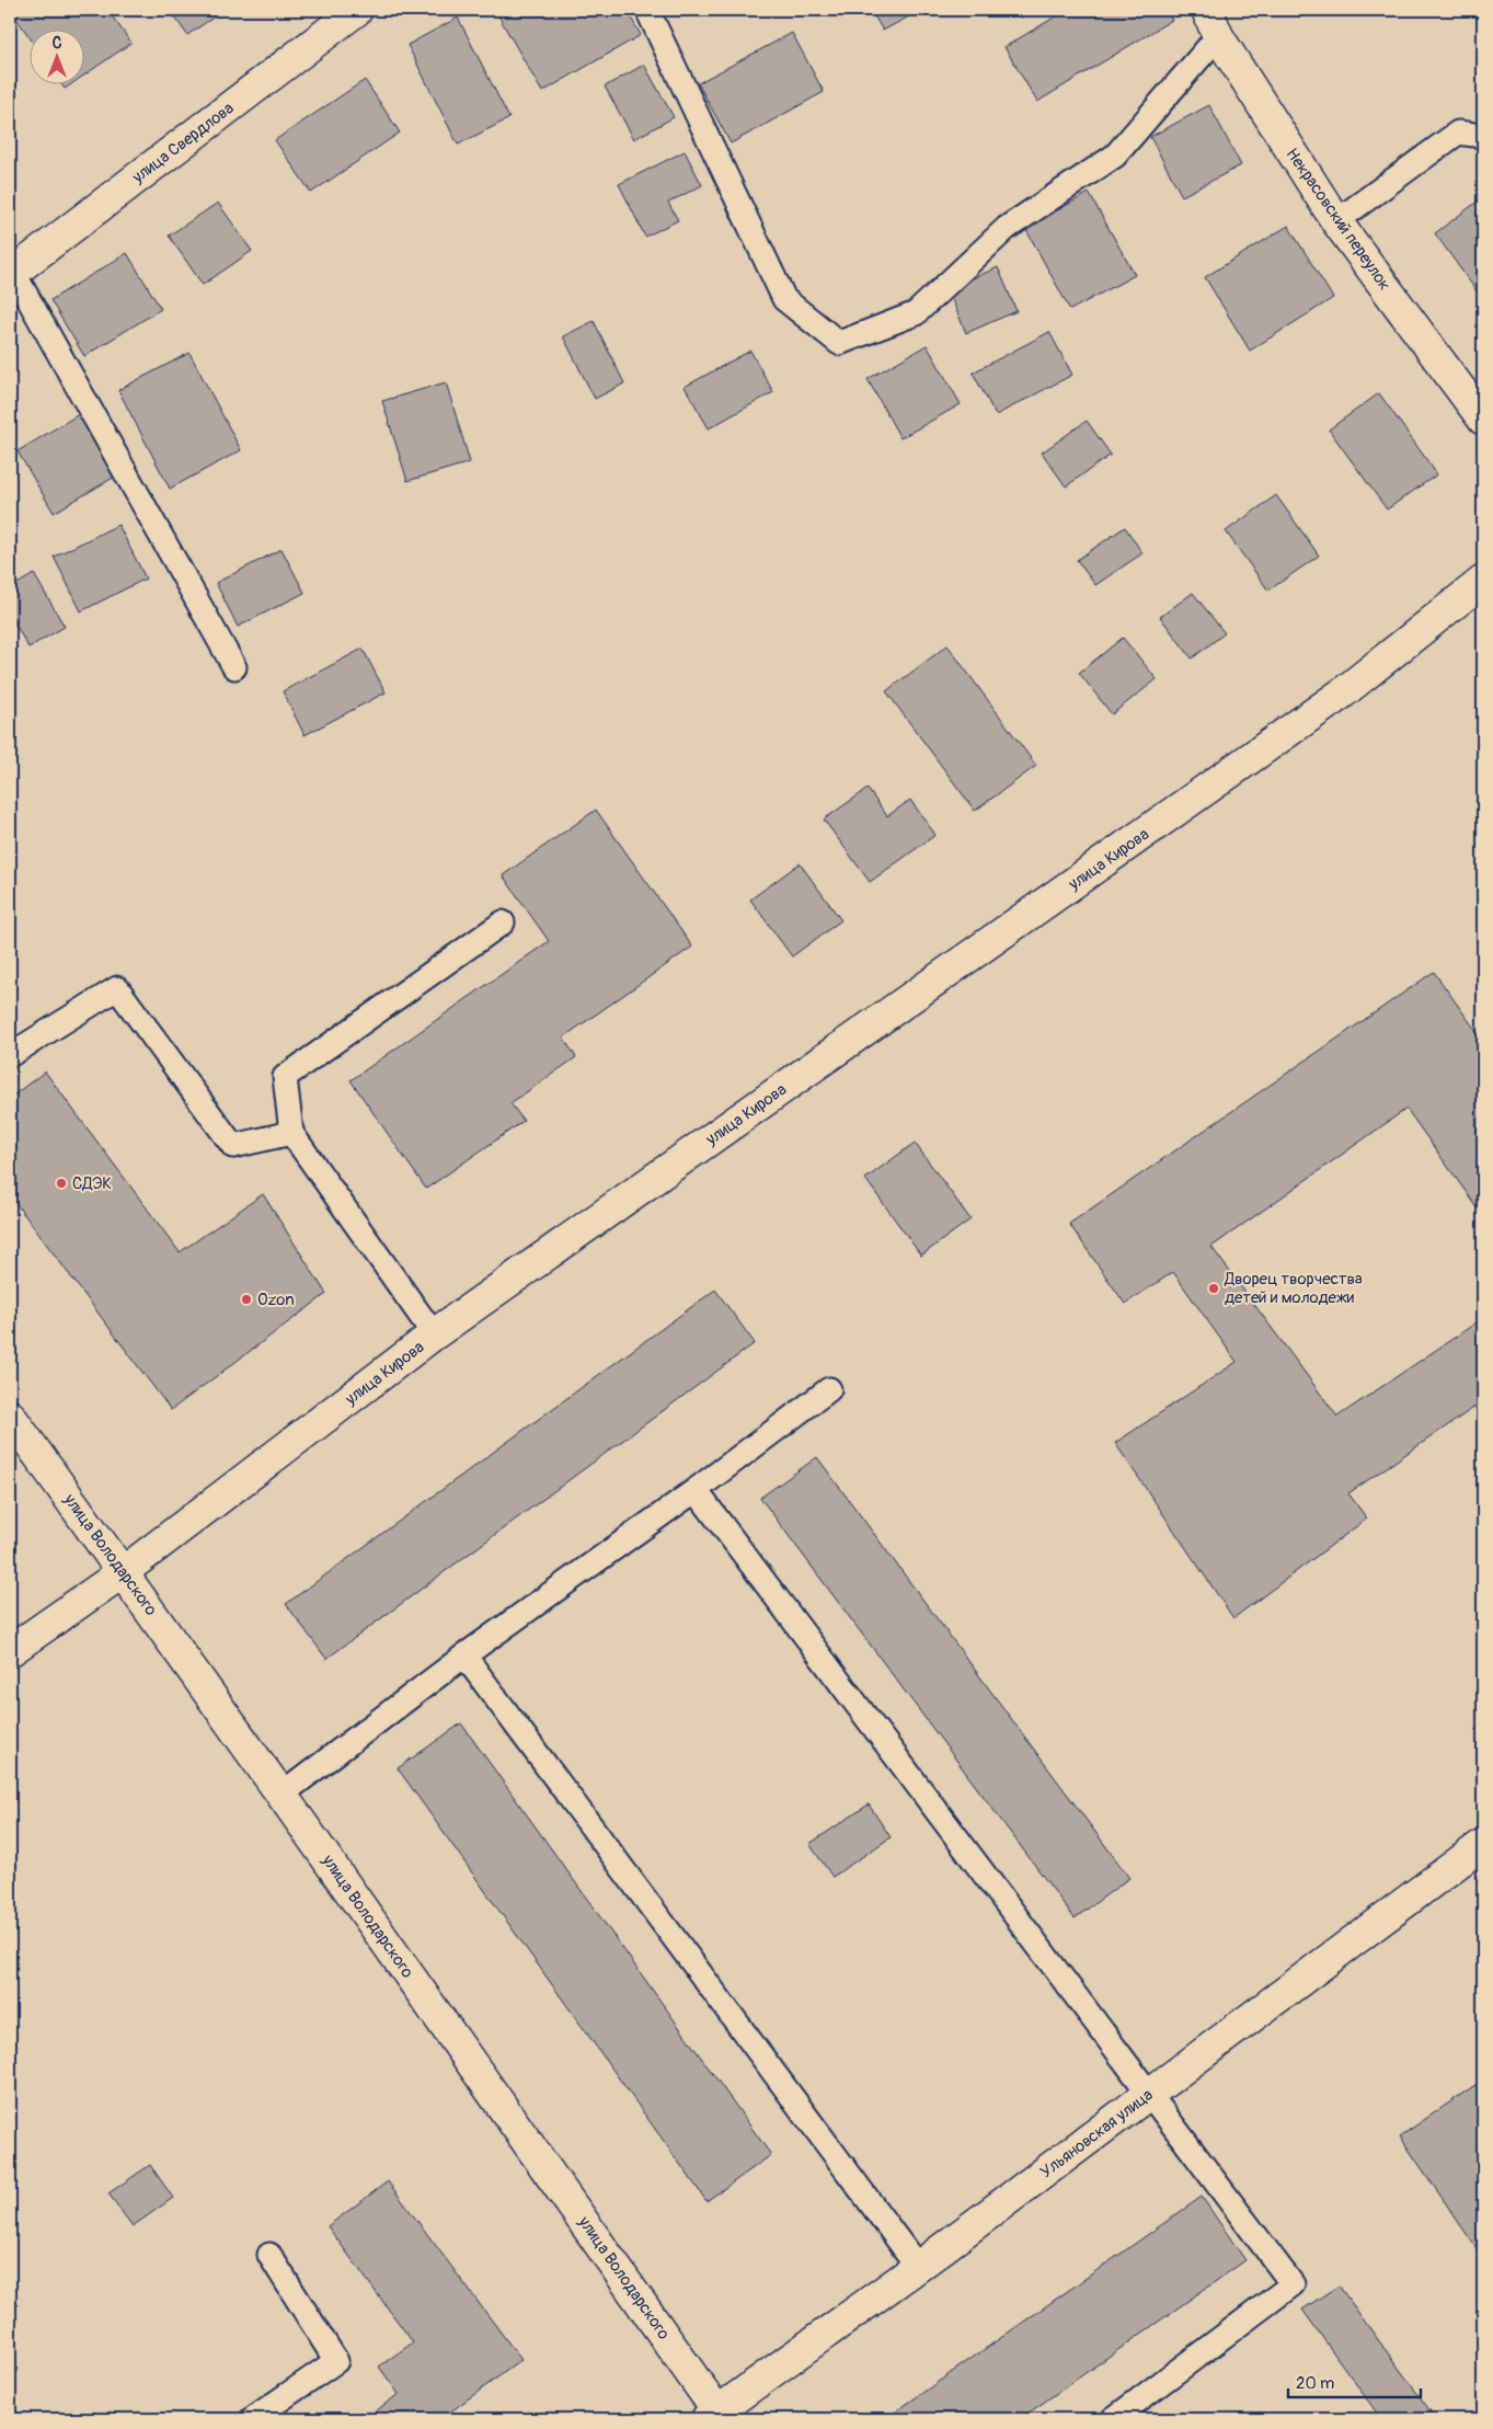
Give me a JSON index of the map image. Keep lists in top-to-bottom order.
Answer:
{
  "streets": {
    "street": [
      "улица Свердлова",
      "Некрасовский переулок",
      "улица Кирова",
      "улица Володарского",
      "Ульяновская улица"
    ]
  },
  "crossings": [
    ["улица Кирова", "улица Володарского"],
    ["улица Володарского", "Ульяновская улица"]
  ],
  "places": ["СДЭК", "Дворец творчества детей и молодежи", "Ozon"],
  "scale_bar": "20 m",
  "north": "top"
}
